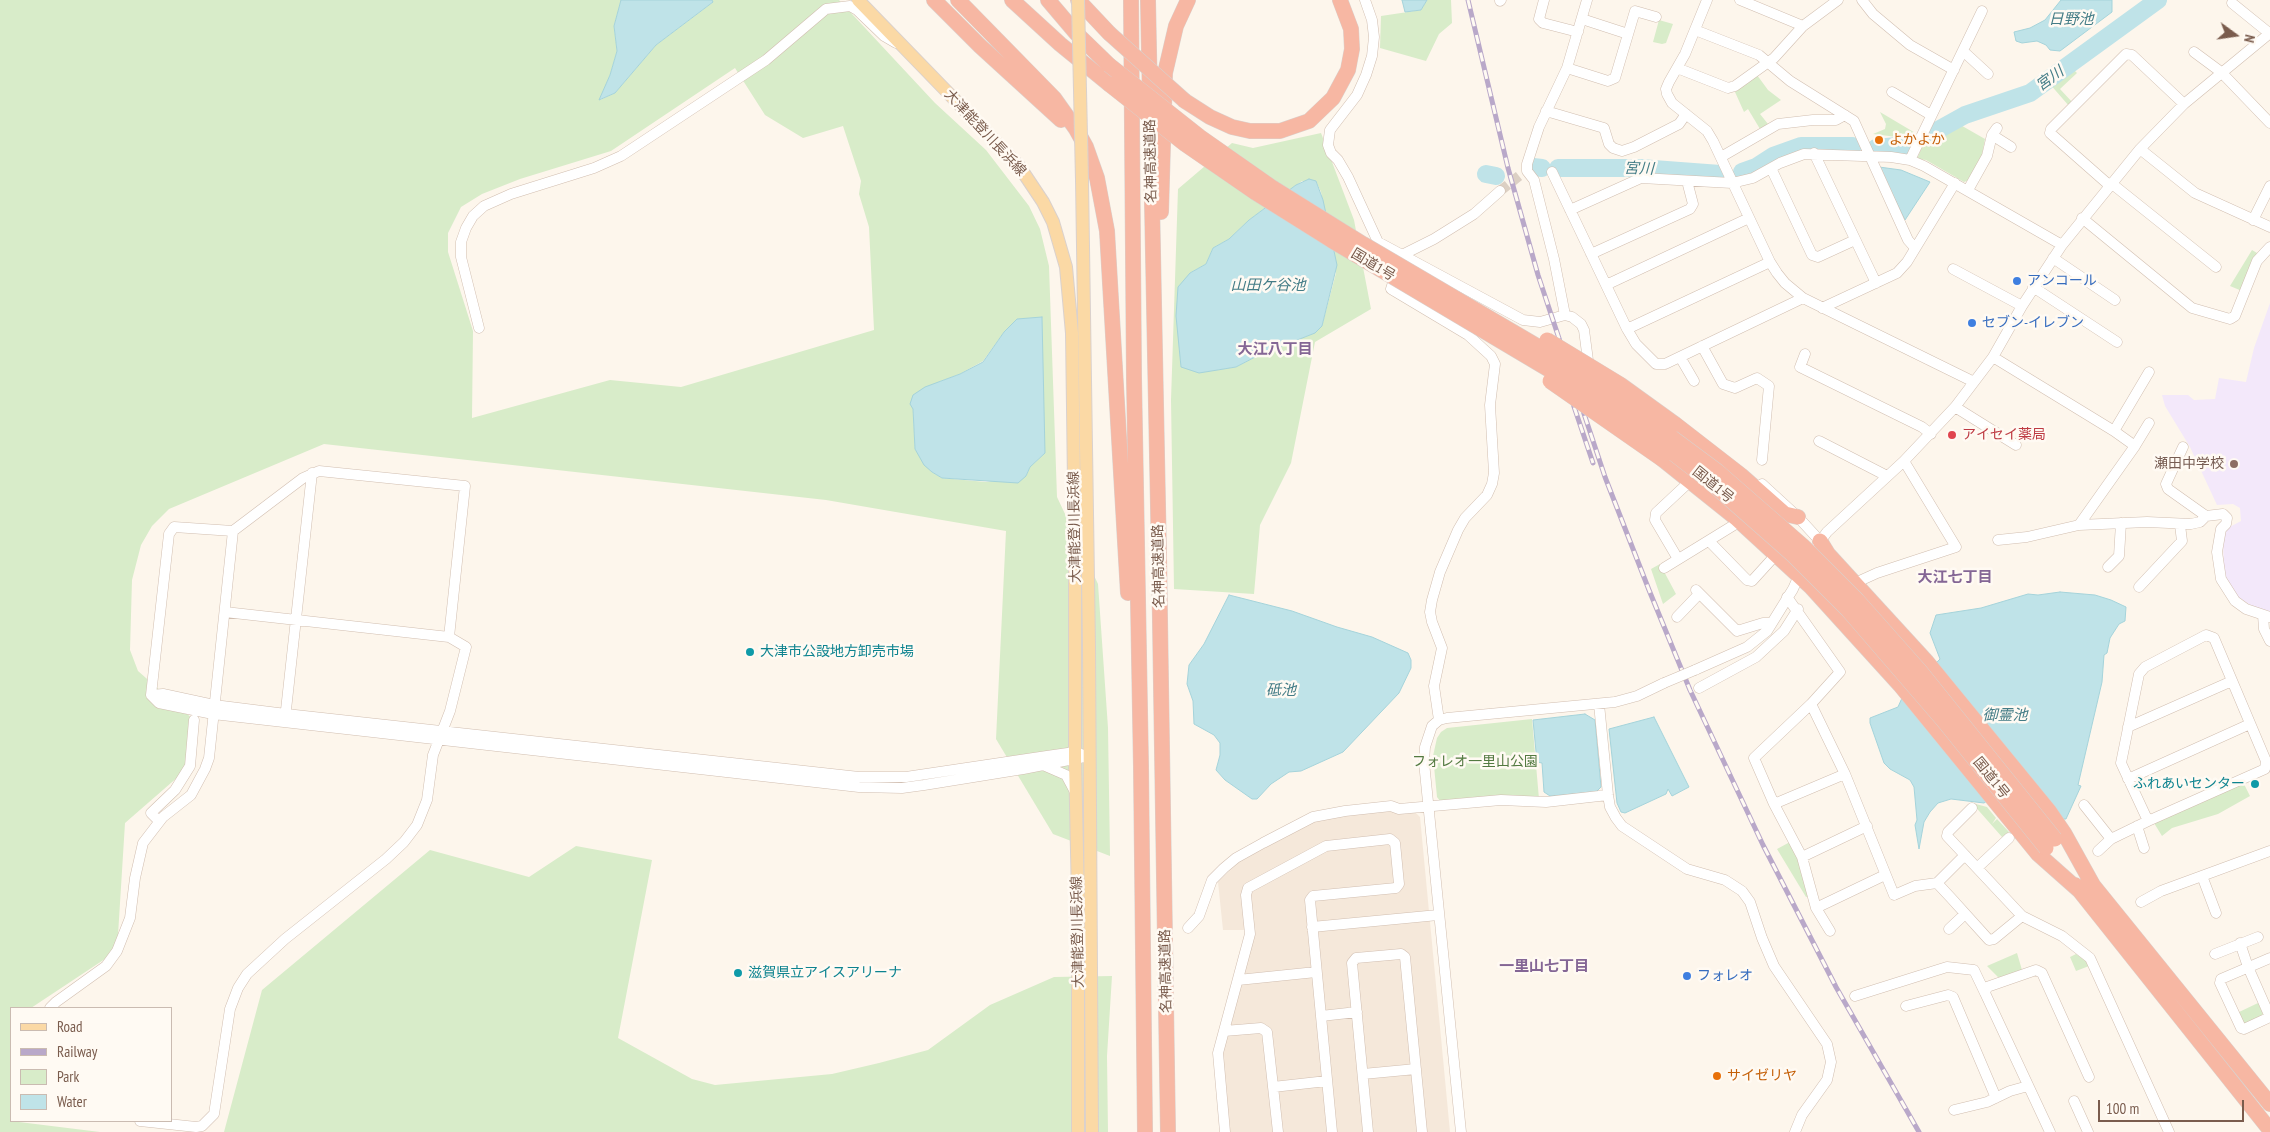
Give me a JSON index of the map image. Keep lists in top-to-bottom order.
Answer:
{
  "streets": {
    "highway": ["名神高速道路", "国道1号"],
    "main road": ["大津能登川長浜線"]
  },
  "districts": ["大江八丁目", "大江七丁目", "一里山七丁目"],
  "water": [
    "日野池",
    "宮川",
    "山田ケ谷池",
    "砥池",
    "御霊池"
  ],
  "parks": ["フォレオ一里山公園"],
  "places": [
    "よかよか",
    "アンコール",
    "セブン-イレブン",
    "アイセイ薬局",
    "瀬田中学校",
    "大津市公設地方卸売市場",
    "ふれあいセンター",
    "滋賀県立アイスアリーナ",
    "フォレオ",
    "サイゼリヤ"
  ],
  "legend": [
    "Road",
    "Railway",
    "Park",
    "Water"
  ],
  "scale_bar": "100 m",
  "north": "right"
}
